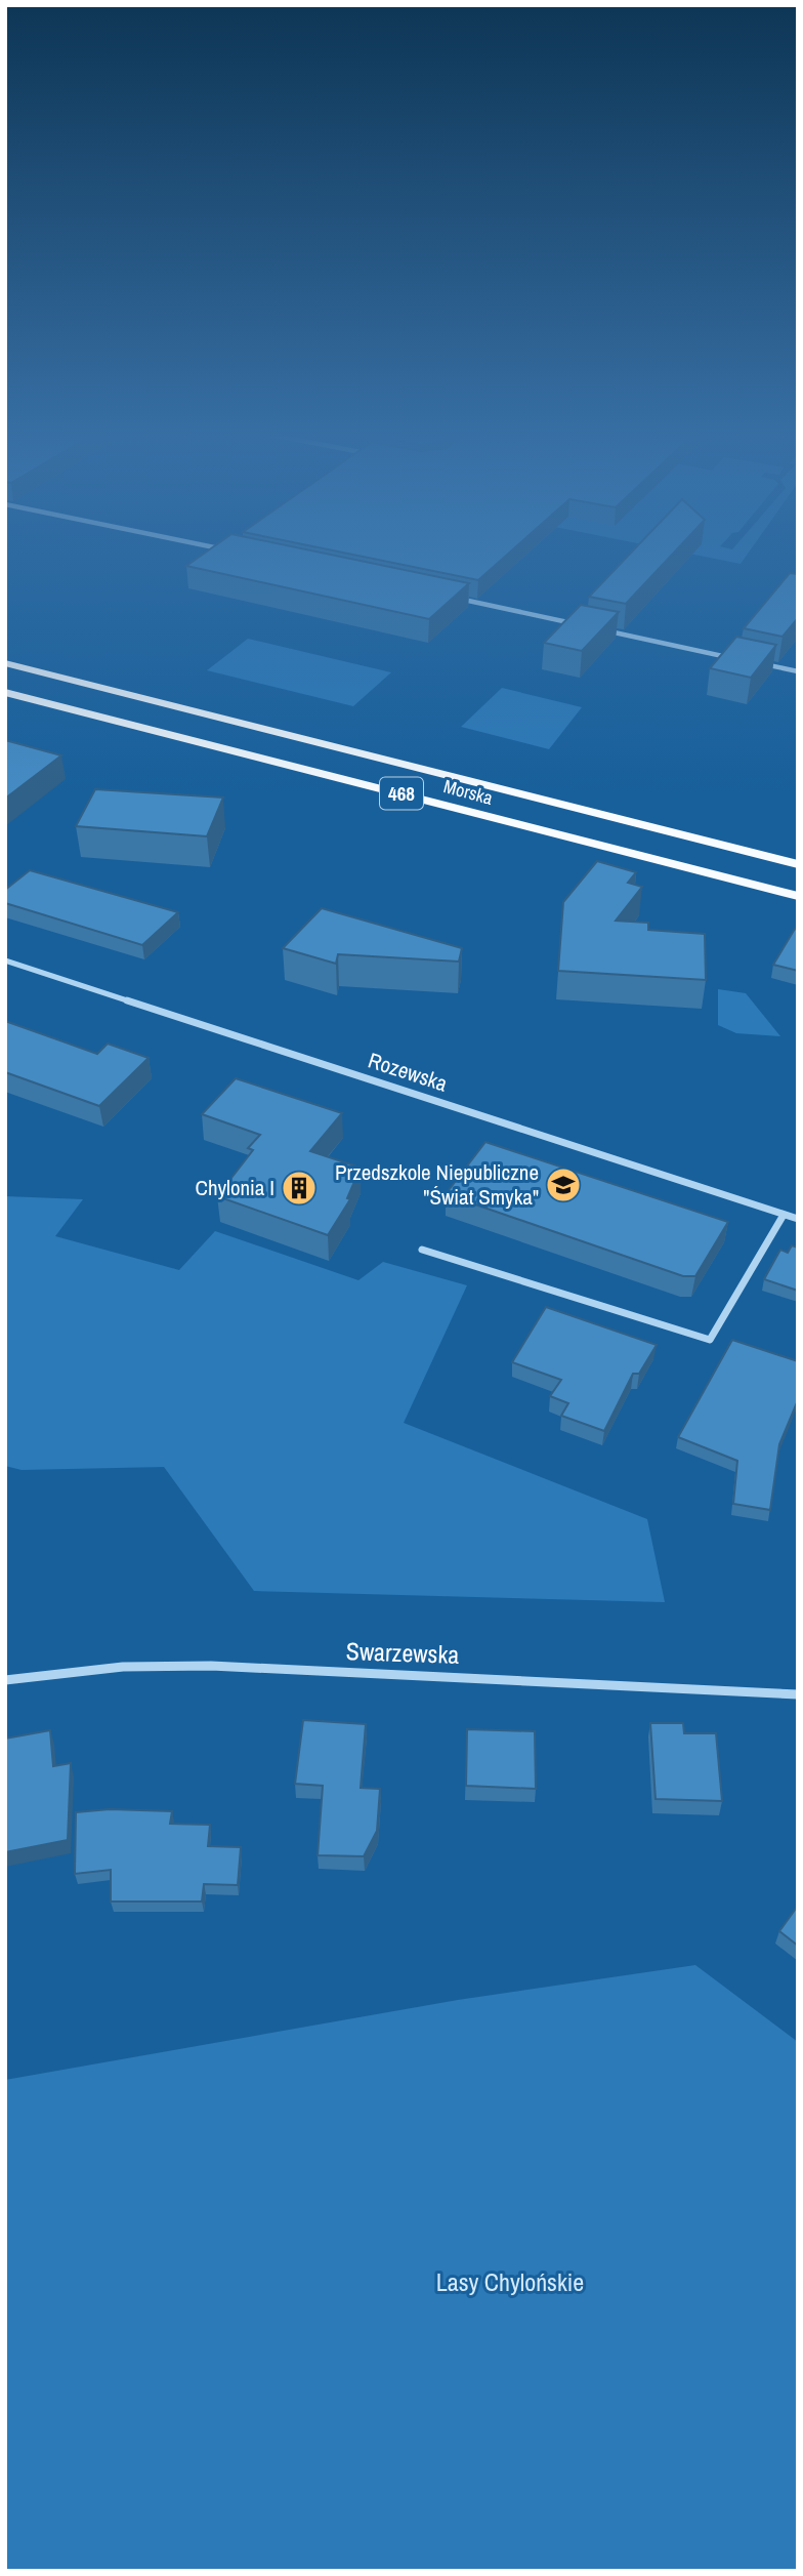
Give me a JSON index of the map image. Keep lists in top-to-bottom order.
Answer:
{
  "streets": {
    "main road": ["Morska", "468"],
    "street": ["Rozewska", "Swarzewska"]
  },
  "parks": ["Lasy Chylońskie"],
  "places": {
    "school or university": ["Przedszkole Niepubliczne \"Świat Smyka\""],
    "building": ["Chylonia I"]
  }
}
